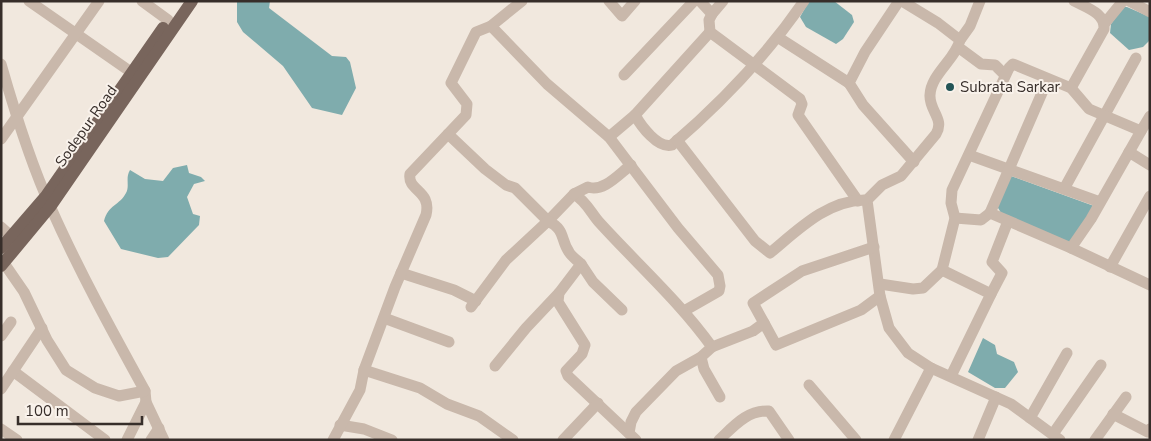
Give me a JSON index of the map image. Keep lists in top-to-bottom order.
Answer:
{
  "streets": {
    "main road": ["Sodepur Road"]
  },
  "places": ["Subrata Sarkar"],
  "scale_bar": "100 m"
}
